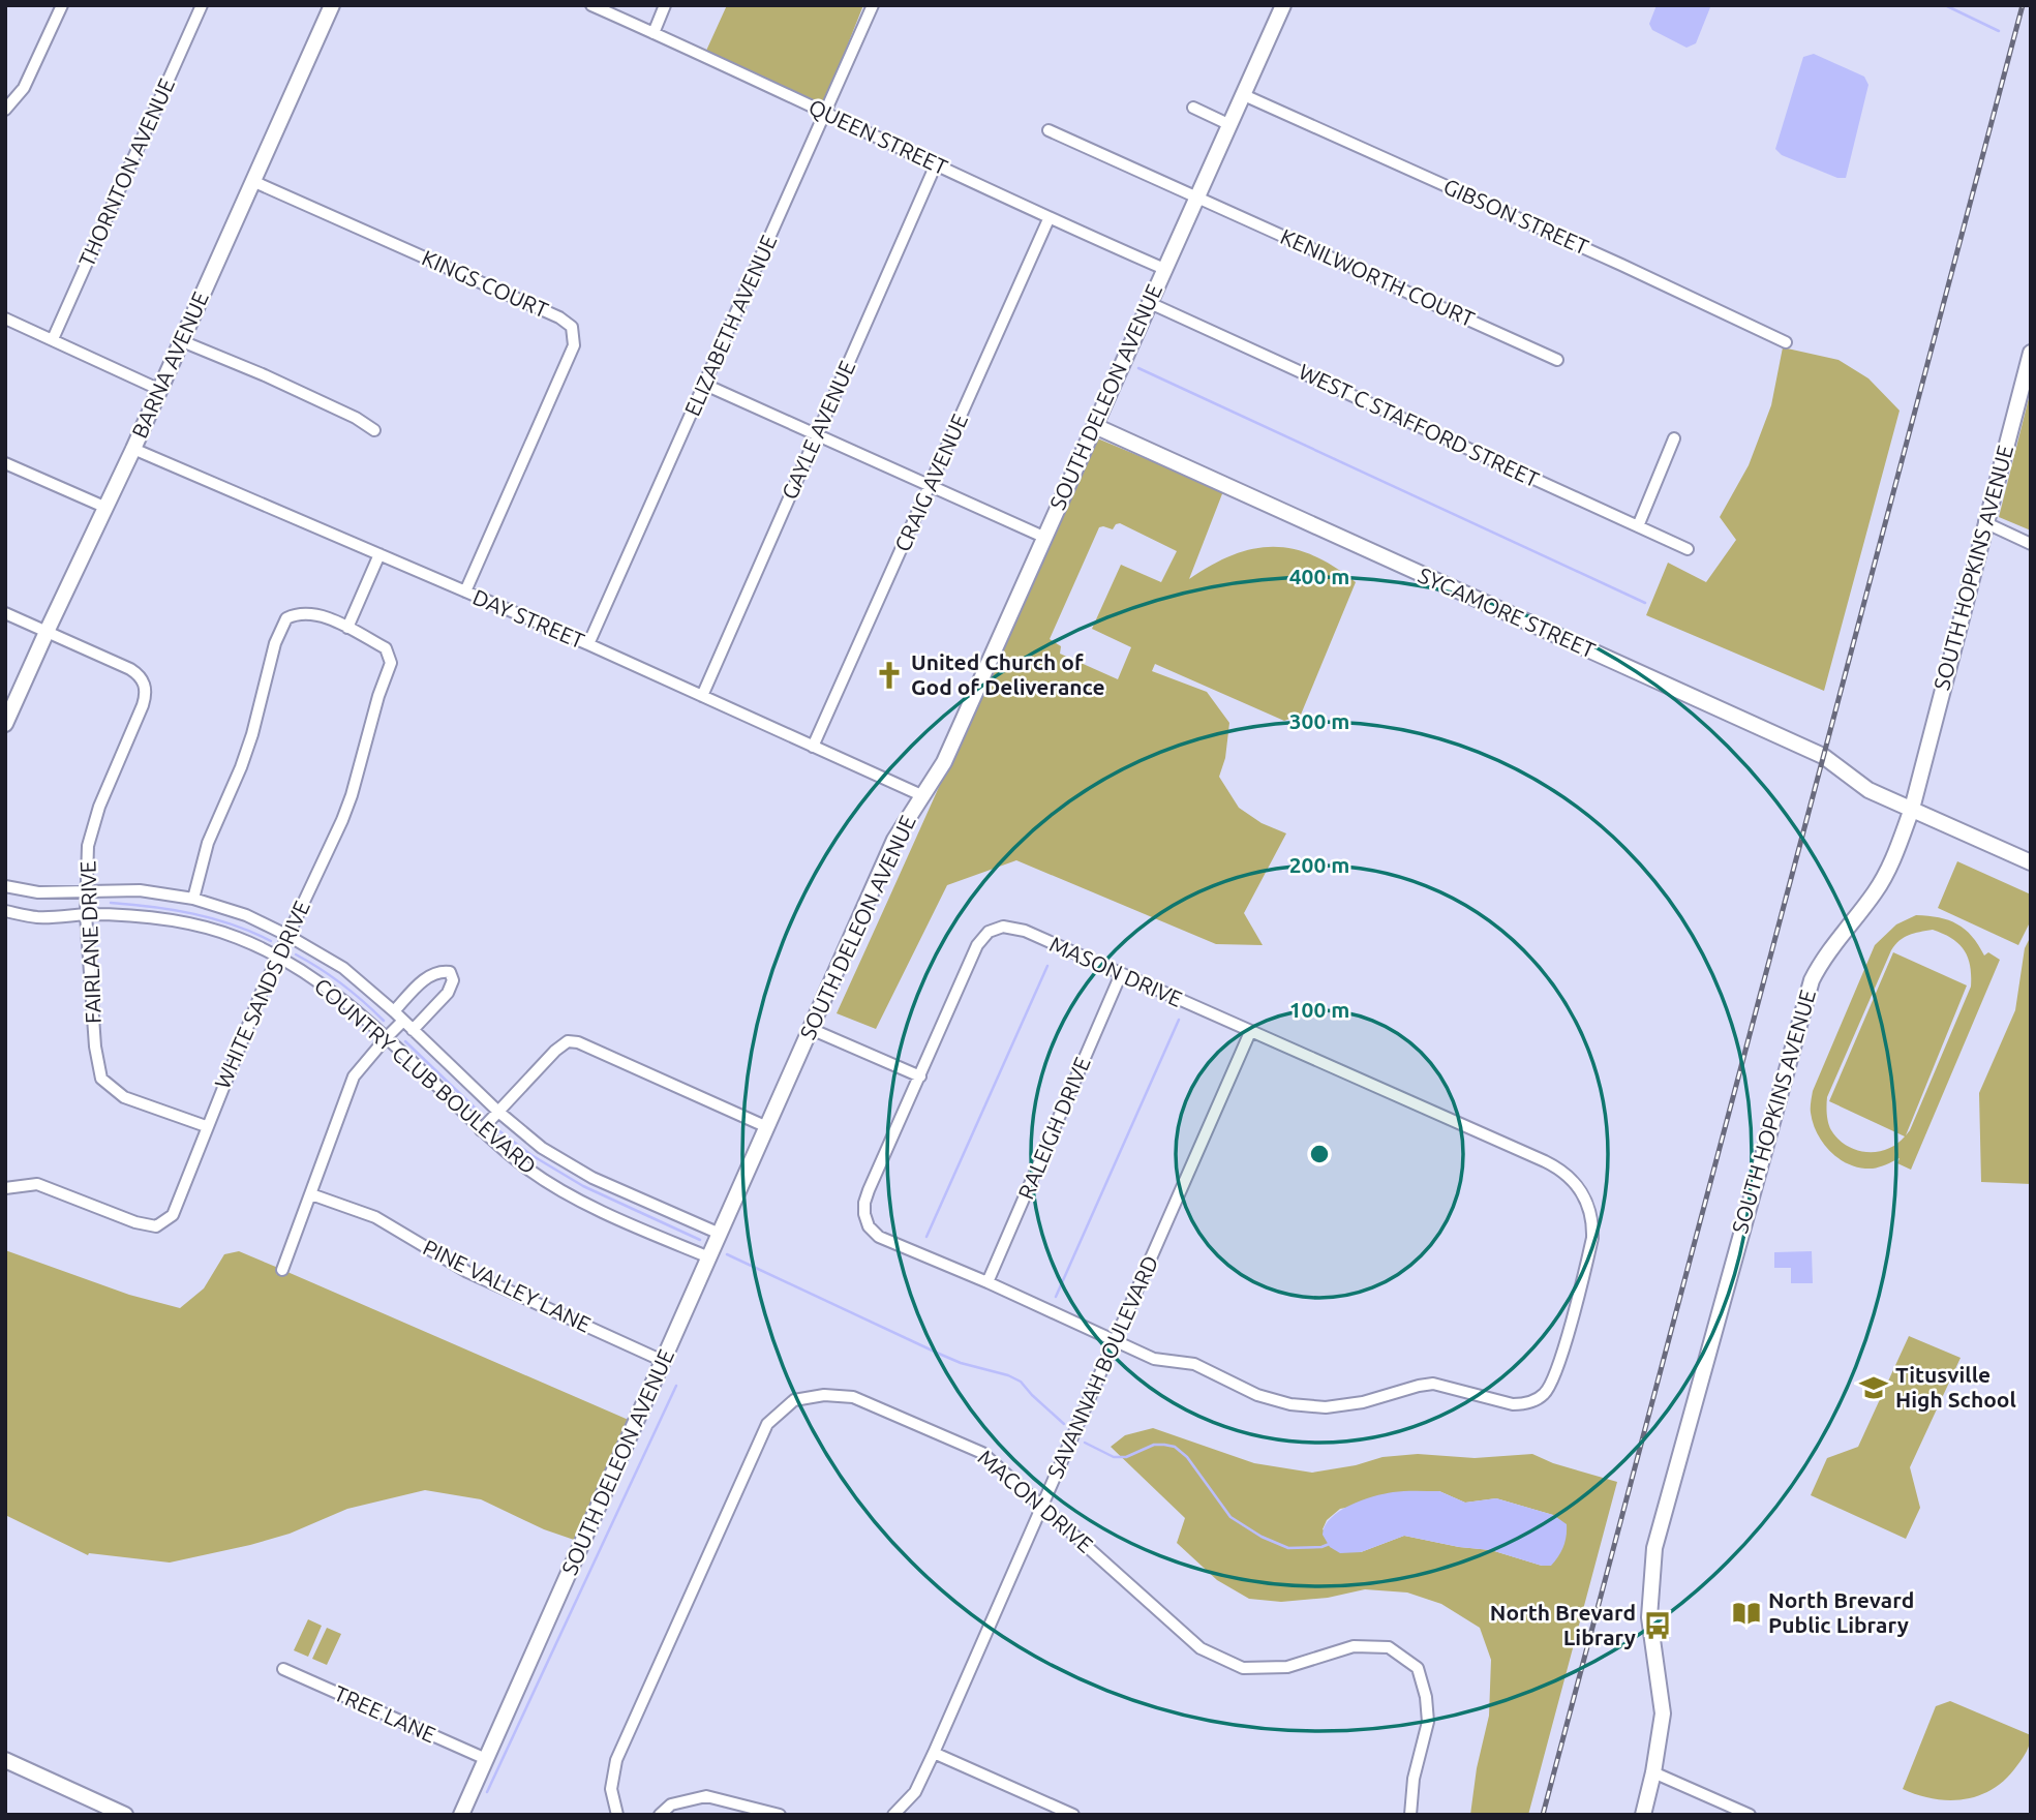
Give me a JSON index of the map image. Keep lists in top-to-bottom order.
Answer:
{
  "streets": {
    "street": [
      "QUEEN STREET",
      "THORNTON AVENUE",
      "GIBSON STREET",
      "KENILWORTH COURT",
      "KINGS COURT",
      "ELIZABETH AVENUE",
      "BARNA AVENUE",
      "SOUTH DELEON AVENUE",
      "WEST C STAFFORD STREET",
      "GAYLE AVENUE",
      "CRAIG AVENUE",
      "SOUTH HOPKINS AVENUE",
      "SYCAMORE STREET",
      "DAY STREET",
      "FAIRLANE DRIVE",
      "MASON DRIVE",
      "WHITE SANDS DRIVE",
      "COUNTRY CLUB BOULEVARD",
      "RALEIGH DRIVE",
      "PINE VALLEY LANE",
      "SAVANNAH BOULEVARD",
      "MACON DRIVE",
      "TREE LANE"
    ]
  },
  "crossings": [
    ["QUEEN STREET", "ELIZABETH AVENUE"],
    ["QUEEN STREET", "SOUTH DELEON AVENUE"],
    ["QUEEN STREET", "GAYLE AVENUE"],
    ["QUEEN STREET", "CRAIG AVENUE"],
    ["GIBSON STREET", "SOUTH DELEON AVENUE"],
    ["KENILWORTH COURT", "SOUTH DELEON AVENUE"],
    ["KINGS COURT", "BARNA AVENUE"],
    ["KINGS COURT", "DAY STREET"],
    ["ELIZABETH AVENUE", "DAY STREET"],
    ["BARNA AVENUE", "DAY STREET"],
    ["BARNA AVENUE", "FAIRLANE DRIVE"],
    ["SOUTH DELEON AVENUE", "WEST C STAFFORD STREET"],
    ["SOUTH DELEON AVENUE", "SYCAMORE STREET"],
    ["SOUTH DELEON AVENUE", "DAY STREET"],
    ["SOUTH DELEON AVENUE", "COUNTRY CLUB BOULEVARD"],
    ["SOUTH DELEON AVENUE", "PINE VALLEY LANE"],
    ["SOUTH DELEON AVENUE", "TREE LANE"],
    ["GAYLE AVENUE", "DAY STREET"],
    ["CRAIG AVENUE", "DAY STREET"],
    ["SOUTH HOPKINS AVENUE", "SYCAMORE STREET"],
    ["FAIRLANE DRIVE", "WHITE SANDS DRIVE"],
    ["FAIRLANE DRIVE", "COUNTRY CLUB BOULEVARD"],
    ["MASON DRIVE", "RALEIGH DRIVE"],
    ["MASON DRIVE", "SAVANNAH BOULEVARD"],
    ["WHITE SANDS DRIVE", "COUNTRY CLUB BOULEVARD"],
    ["SAVANNAH BOULEVARD", "MACON DRIVE"]
  ],
  "places": {
    "church": ["United Church of God of Deliverance"],
    "school or university": ["Titusville High School"],
    "library": ["North Brevard Public Library"],
    "bus stop": ["North Brevard Library"]
  },
  "rings": [
    "400 m",
    "300 m",
    "200 m",
    "100 m"
  ]
}
